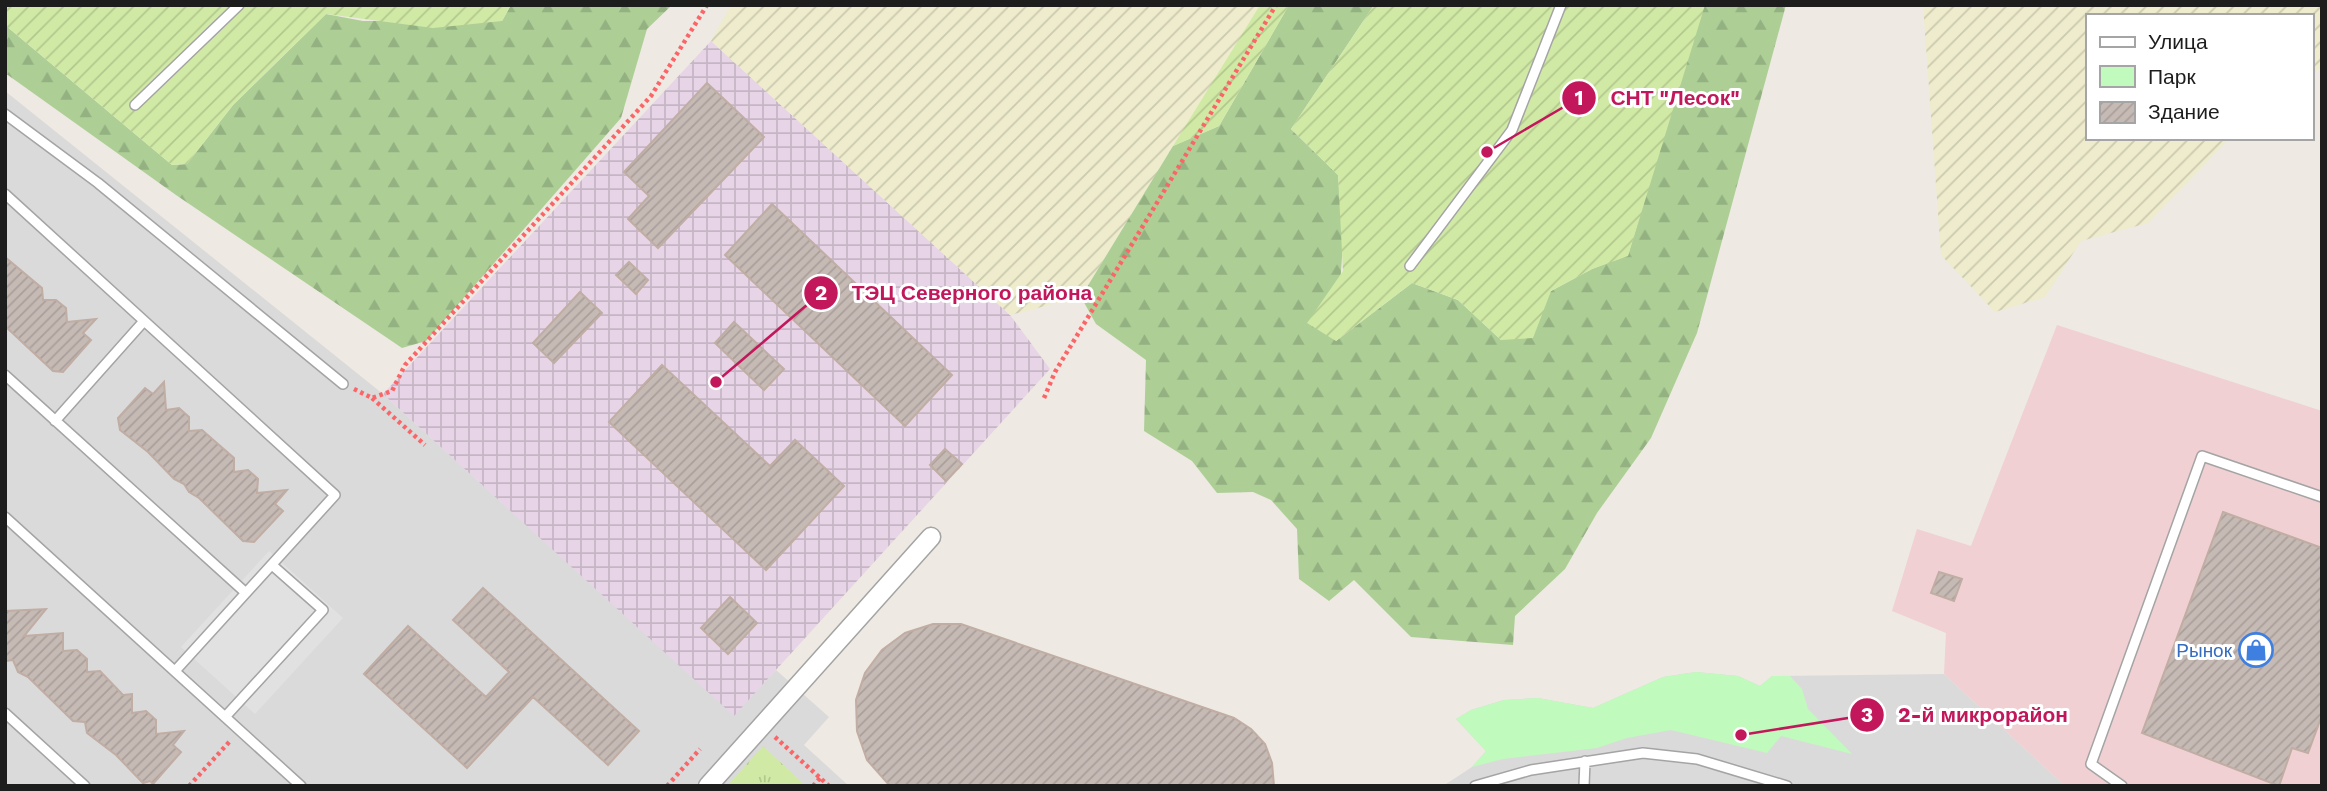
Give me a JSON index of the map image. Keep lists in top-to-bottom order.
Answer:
{
  "places": {
    "other": ["СНТ \"Лесок\"", "ТЭЦ Северного района", "2-й микрорайон"],
    "shop": ["Рынок"]
  },
  "legend": ["Улица", "Парк", "Здание"]
}
